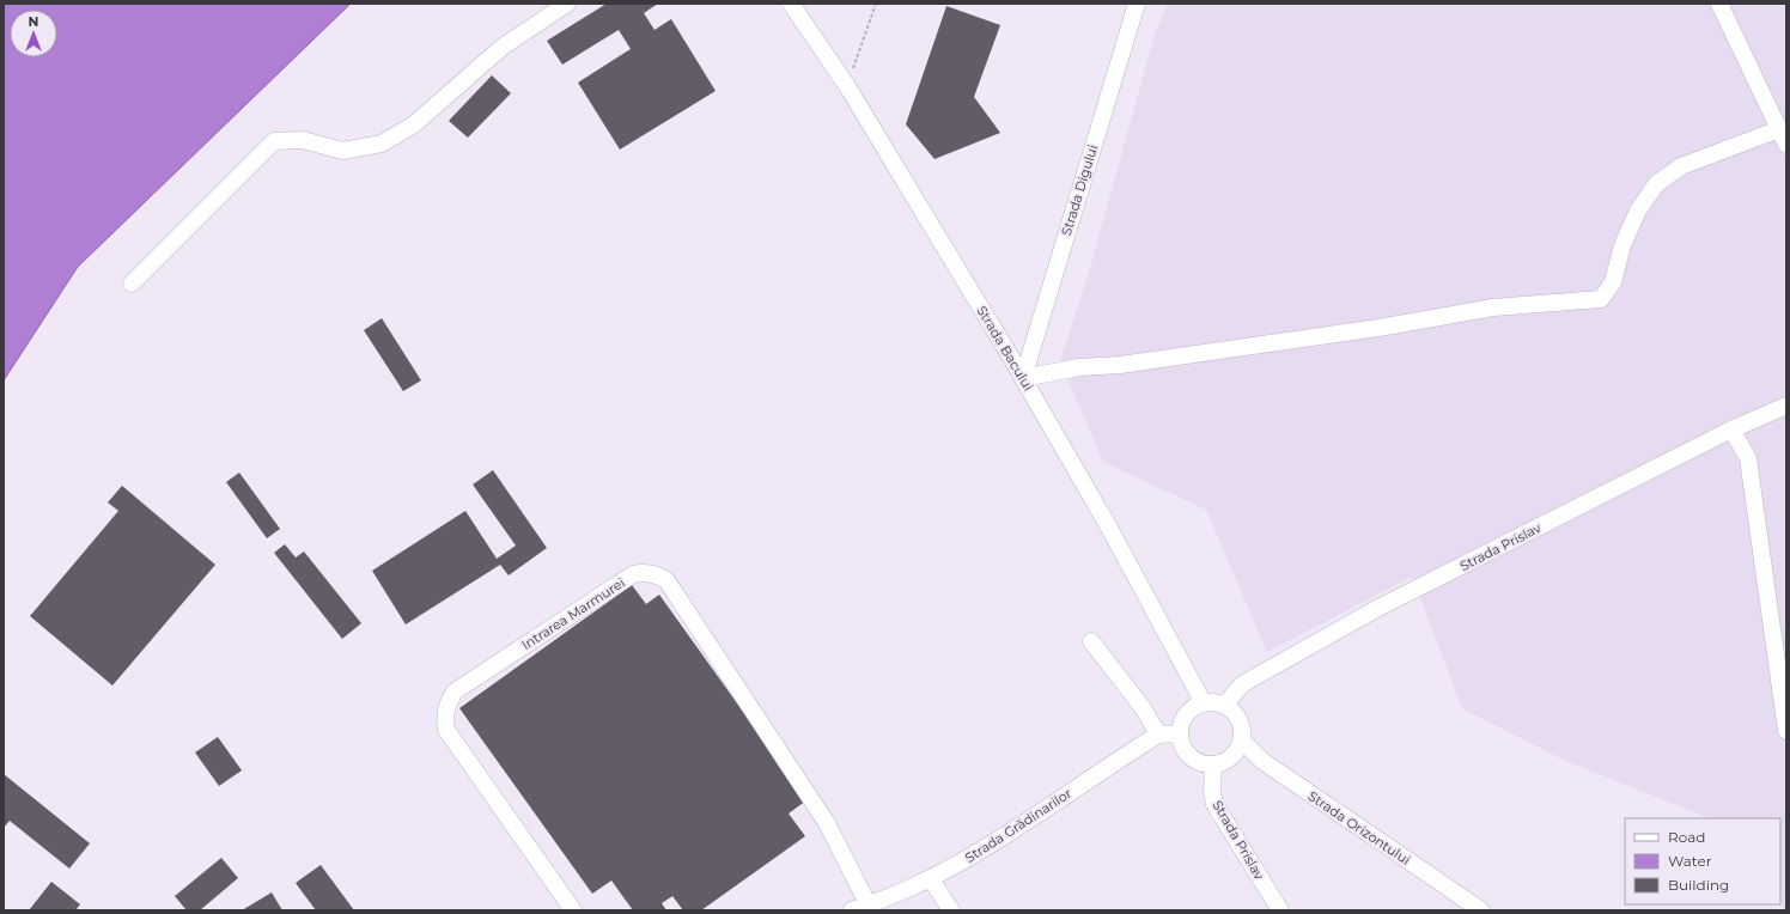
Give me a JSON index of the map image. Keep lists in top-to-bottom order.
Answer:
{
  "streets": {
    "street": [
      "Strada Digului",
      "Strada Bacului",
      "Strada Prislav",
      "Intrarea Marmurei",
      "Strada Grădinarilor",
      "Strada Orizontului"
    ]
  },
  "crossings": [
    ["Strada Digului", "Strada Bacului"],
    ["Strada Bacului", "Strada Prislav"],
    ["Strada Bacului", "Strada Orizontului"],
    ["Strada Prislav", "Strada Orizontului"],
    ["Intrarea Marmurei", "Strada Grădinarilor"]
  ],
  "legend": ["Road", "Water", "Building"],
  "north": "top"
}
